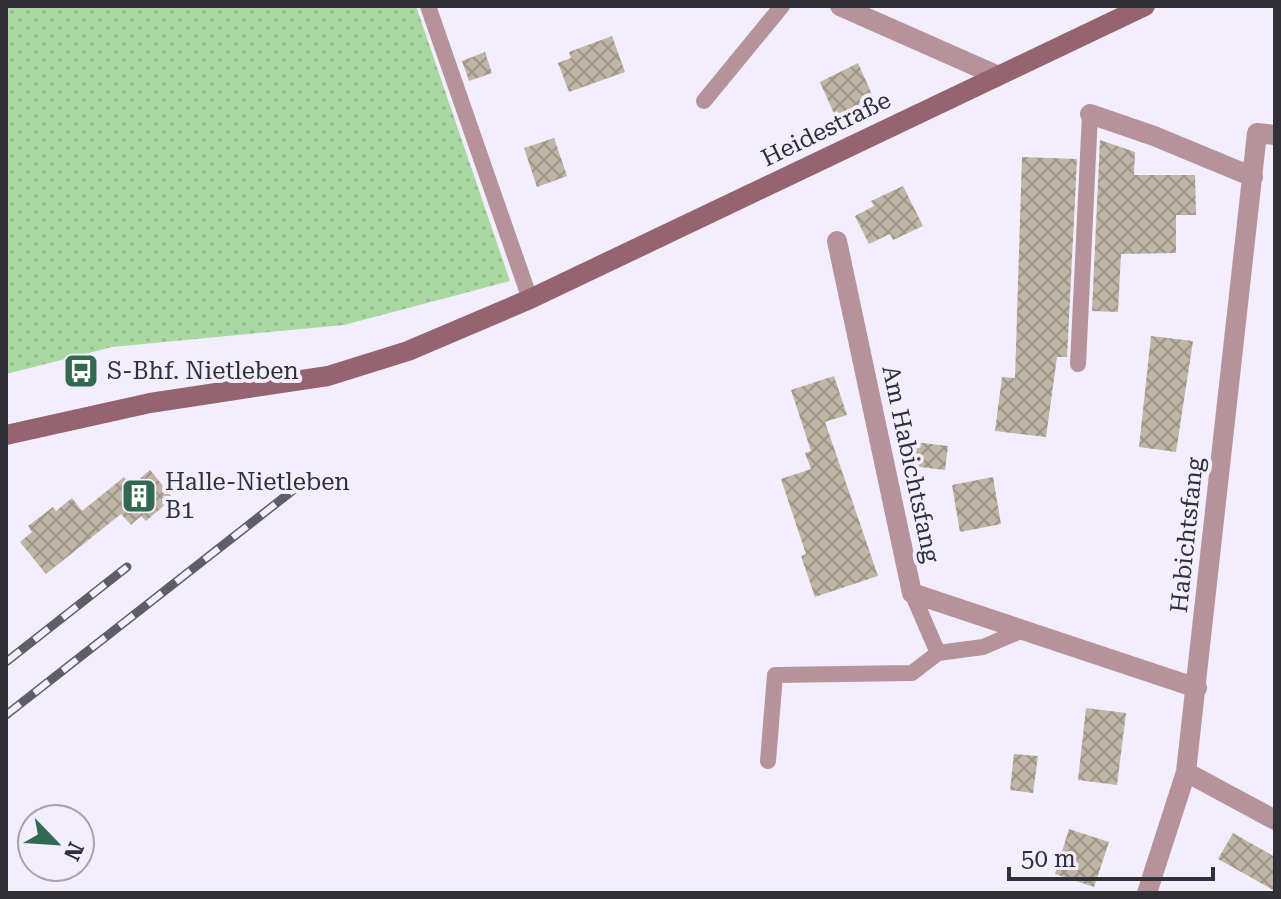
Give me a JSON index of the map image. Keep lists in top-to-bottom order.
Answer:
{
  "streets": {
    "main road": ["Heidestraße"],
    "street": ["Am Habichtsfang", "Habichtsfang"]
  },
  "crossings": [
    ["Am Habichtsfang", "Habichtsfang"]
  ],
  "places": {
    "bus stop": ["S-Bhf. Nietleben"],
    "building": ["Halle-Nietleben B1"]
  },
  "scale_bar": "50 m",
  "north": "bottom right"
}
